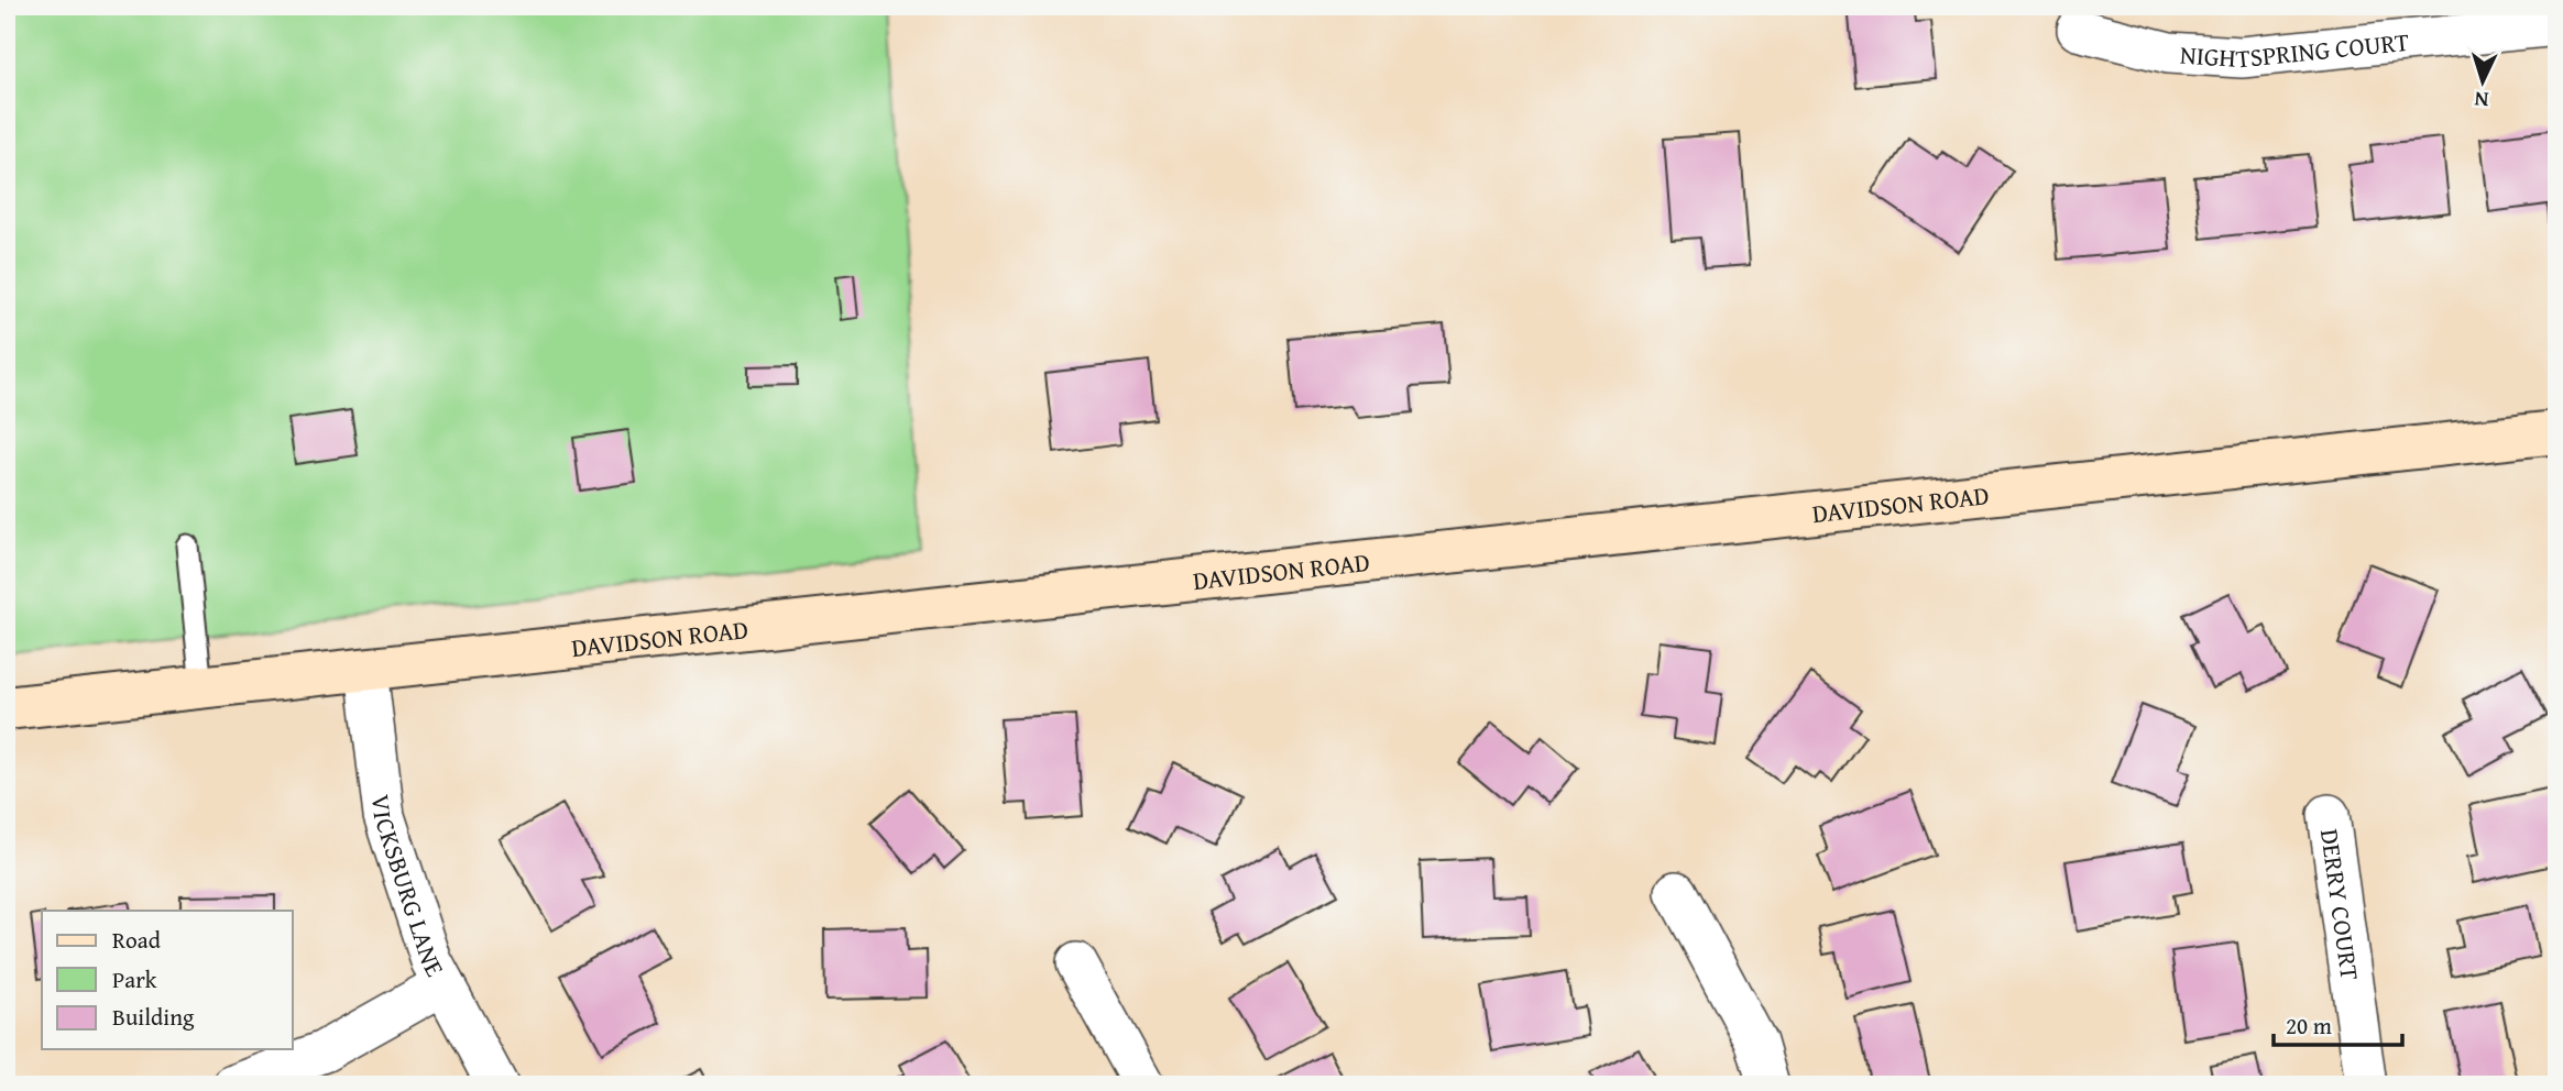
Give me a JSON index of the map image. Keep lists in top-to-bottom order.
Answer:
{
  "streets": {
    "main road": ["DAVIDSON ROAD"],
    "street": ["NIGHTSPRING COURT", "VICKSBURG LANE", "DERRY COURT"]
  },
  "crossings": [
    ["DAVIDSON ROAD", "VICKSBURG LANE"]
  ],
  "legend": ["Road", "Park", "Building"],
  "scale_bar": "20 m",
  "north": "bottom"
}
